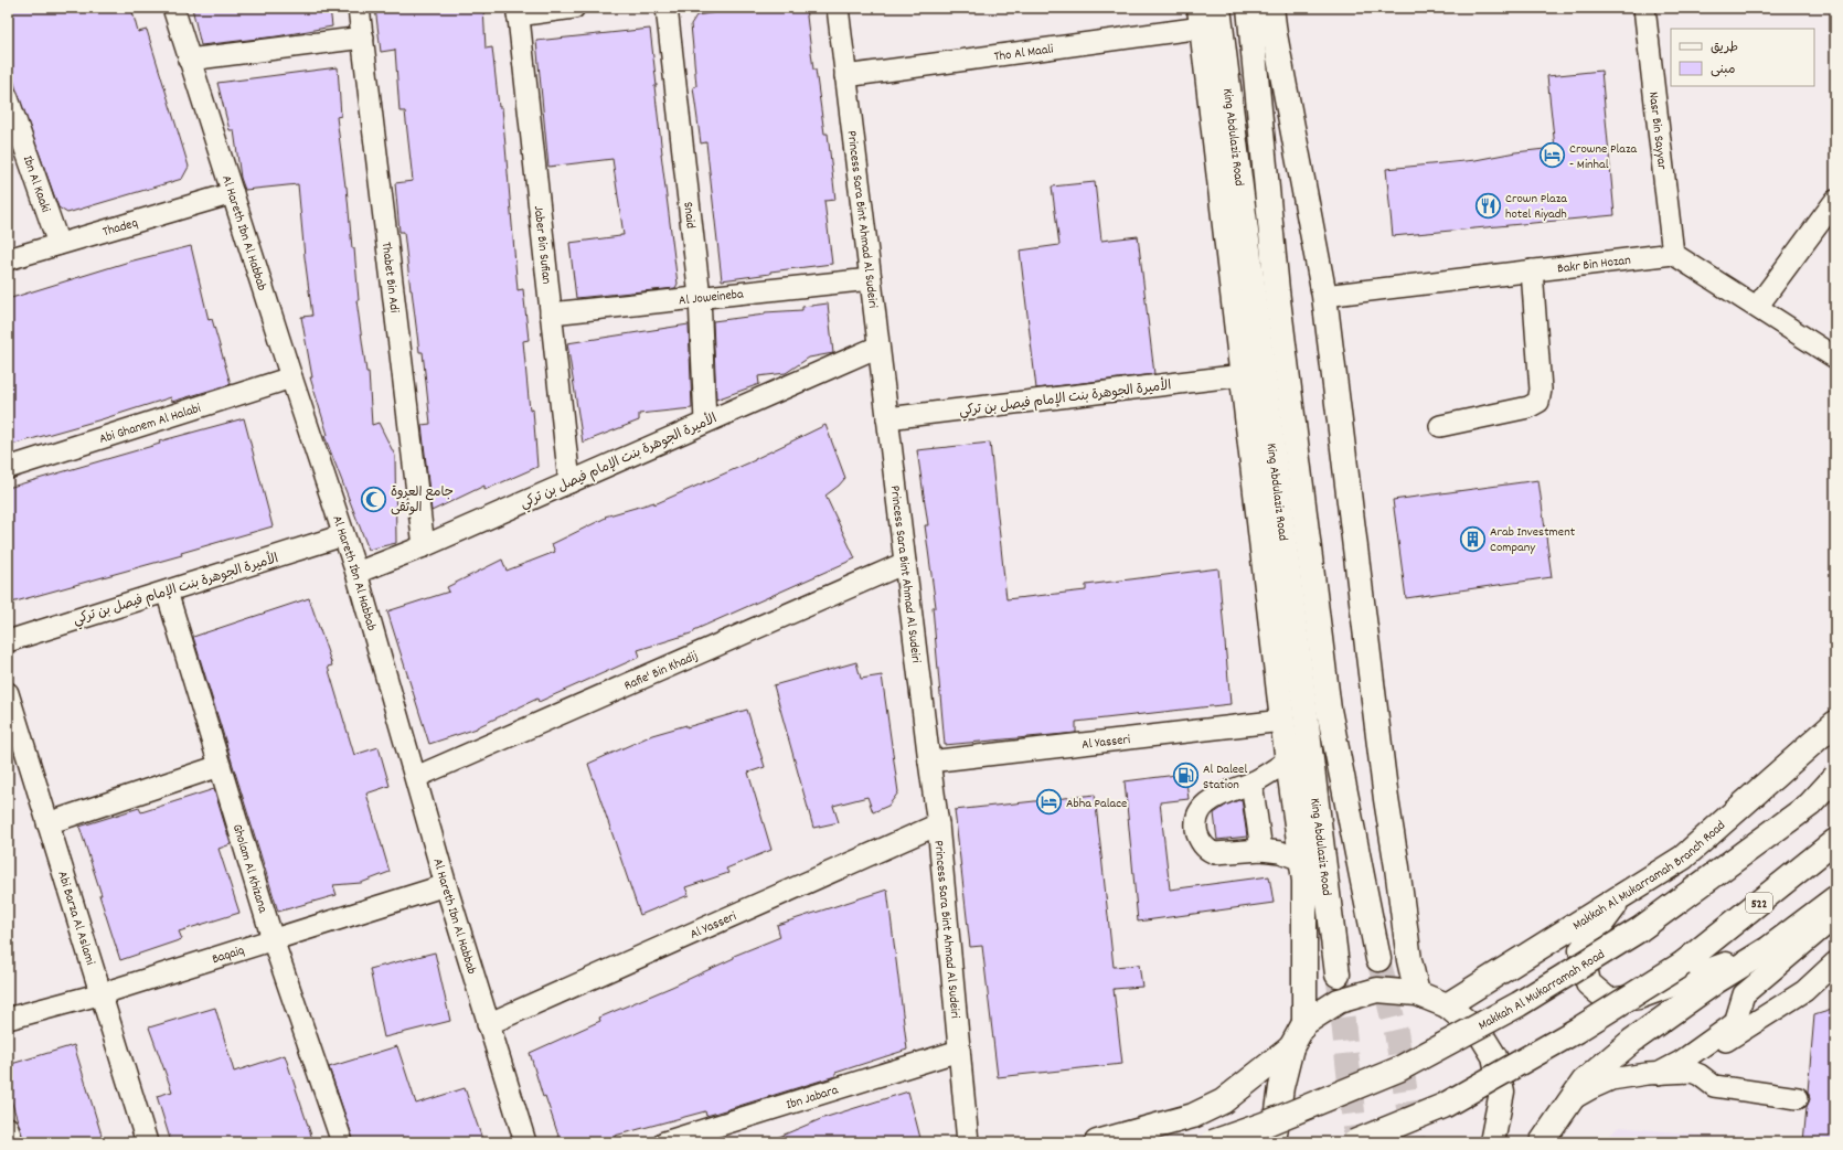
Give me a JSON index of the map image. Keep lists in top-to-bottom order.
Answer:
{
  "streets": {
    "main road": [
      "King Abdulaziz Road",
      "Makkah Al Mukarramah Branch Road",
      "522",
      "Makkah Al Mukarramah Road"
    ],
    "street": [
      "Tho Al Maali",
      "Nasr Bin Sayyar",
      "Ibn Al Kaaki",
      "Snaid",
      "Princess Sara Bint Ahmad Al Sudeiri",
      "Thadeq",
      "Al Hareth Ibn Al Habbab",
      "Jaber Bin Sufian",
      "Bakr Bin Hozan",
      "Thabet Bin Adi",
      "Al Joweineba",
      "الأميرة الجوهرة بنت الإمام فيصل بن تركي",
      "Abi Ghanem Al Halabi",
      "Rafie' Bin Khadij",
      "Al Yasseri",
      "Gholam Al Khizana",
      "Abi Barza Al Aslami",
      "Baqaiq",
      "Ibn Jabara"
    ]
  },
  "crossings": [
    ["Tho Al Maali", "Princess Sara Bint Ahmad Al Sudeiri"],
    ["Nasr Bin Sayyar", "Bakr Bin Hozan"],
    ["Ibn Al Kaaki", "Thadeq"],
    ["Snaid", "Al Joweineba"],
    ["Snaid", "الأميرة الجوهرة بنت الإمام فيصل بن تركي"],
    ["Princess Sara Bint Ahmad Al Sudeiri", "Al Joweineba"],
    ["Princess Sara Bint Ahmad Al Sudeiri", "الأميرة الجوهرة بنت الإمام فيصل بن تركي"],
    ["Princess Sara Bint Ahmad Al Sudeiri", "Rafie' Bin Khadij"],
    ["Princess Sara Bint Ahmad Al Sudeiri", "Al Yasseri"],
    ["Princess Sara Bint Ahmad Al Sudeiri", "Ibn Jabara"],
    ["Thadeq", "Al Hareth Ibn Al Habbab"],
    ["Al Hareth Ibn Al Habbab", "الأميرة الجوهرة بنت الإمام فيصل بن تركي"],
    ["Al Hareth Ibn Al Habbab", "Abi Ghanem Al Halabi"],
    ["Al Hareth Ibn Al Habbab", "Rafie' Bin Khadij"],
    ["Al Hareth Ibn Al Habbab", "Al Yasseri"],
    ["Al Hareth Ibn Al Habbab", "Baqaiq"],
    ["Jaber Bin Sufian", "Al Joweineba"],
    ["Jaber Bin Sufian", "الأميرة الجوهرة بنت الإمام فيصل بن تركي"],
    ["Thabet Bin Adi", "الأميرة الجوهرة بنت الإمام فيصل بن تركي"],
    ["الأميرة الجوهرة بنت الإمام فيصل بن تركي", "Gholam Al Khizana"],
    ["Gholam Al Khizana", "Baqaiq"],
    ["Abi Barza Al Aslami", "Baqaiq"]
  ],
  "places": {
    "hotel": ["Crowne Plaza - Minhal", "Abha Palace"],
    "restaurant": ["Crown Plaza hotel Riyadh"],
    "mosque": ["جامع العروة الوثقى"],
    "building": ["Arab Investment Company"],
    "fuel station": ["Al Daleel Station"]
  },
  "legend": ["طريق", "مبنى"]
}
